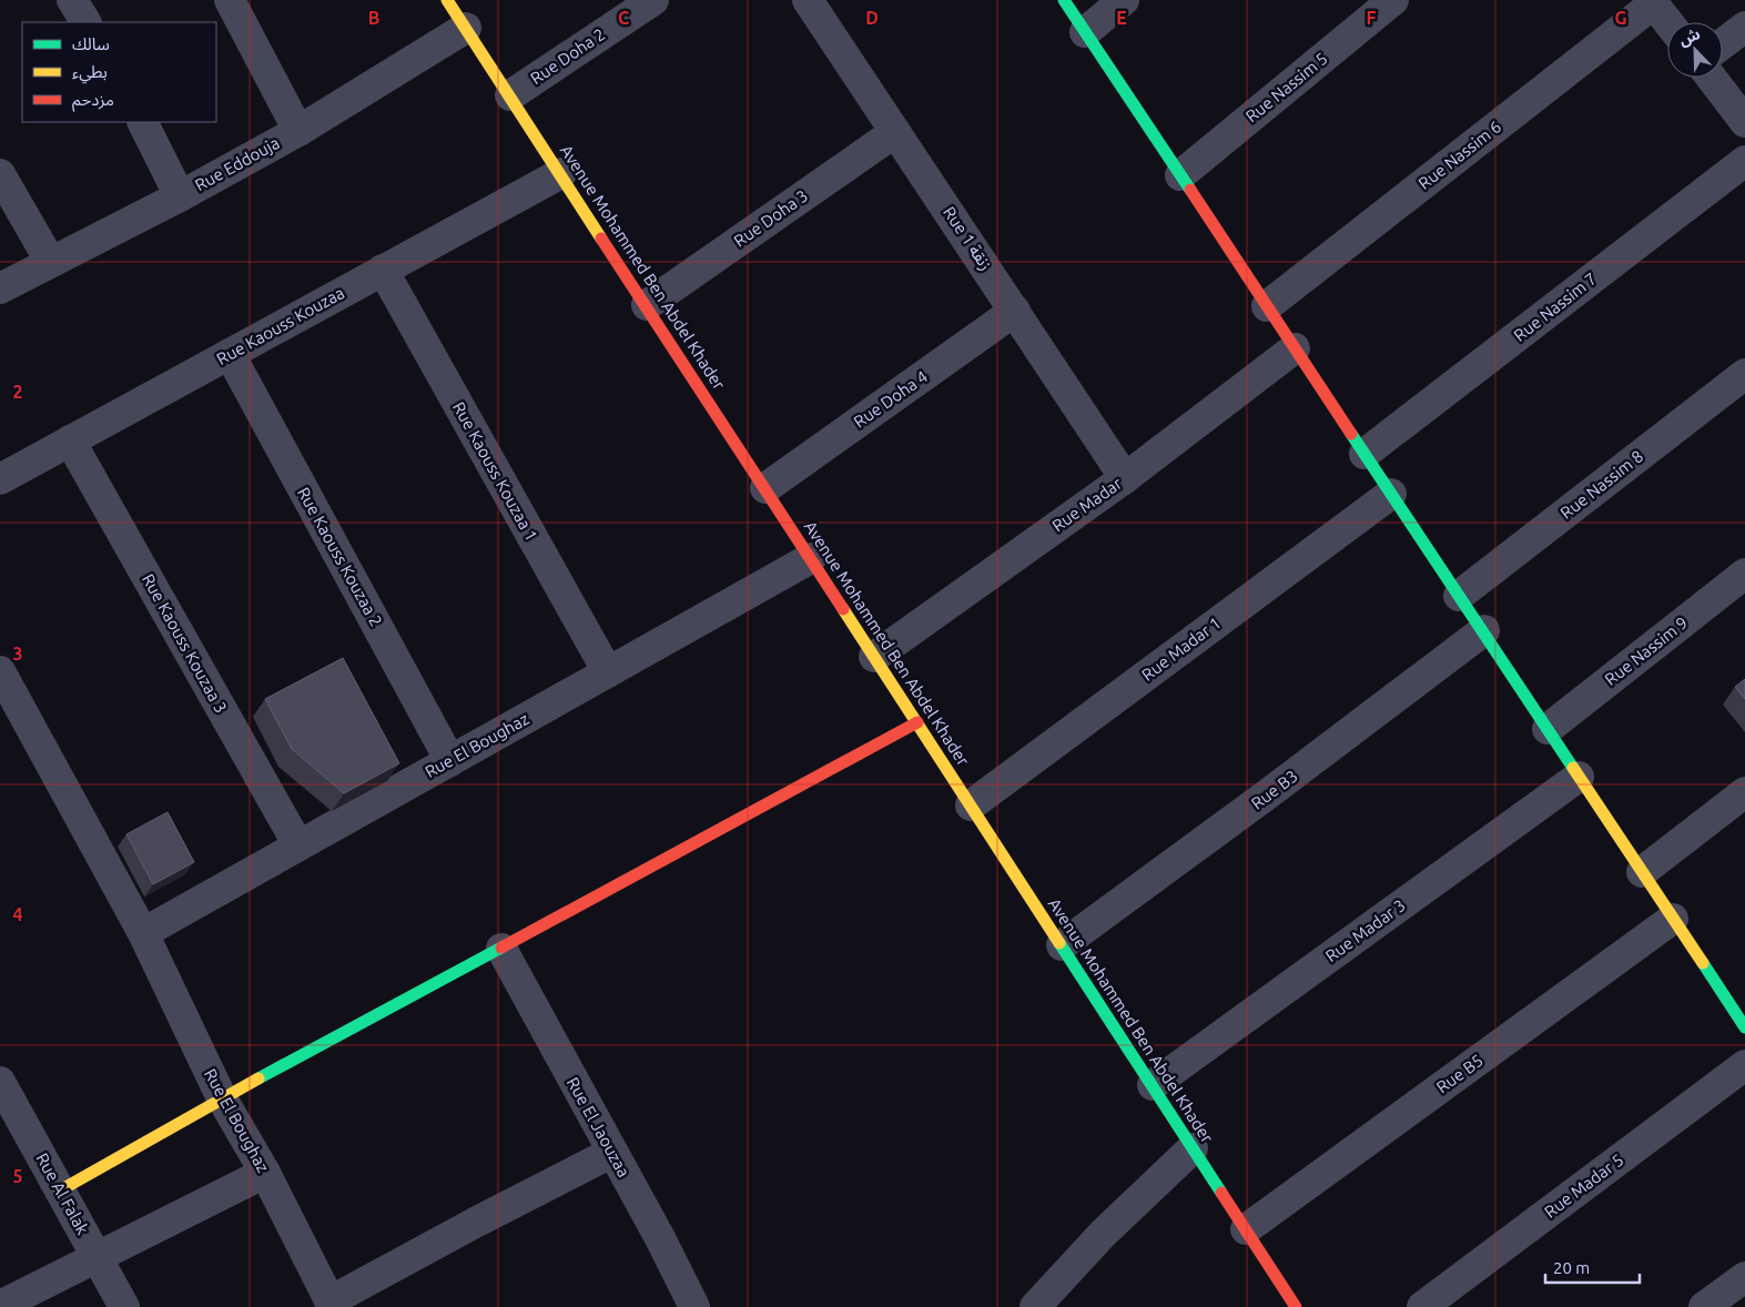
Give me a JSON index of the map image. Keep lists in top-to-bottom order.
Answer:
{
  "streets": {
    "street": [
      "Rue Doha 2",
      "Rue Nassim 5",
      "Rue Nassim 6",
      "Rue Eddouja",
      "Rue Doha 3",
      "Rue 1 زنقة",
      "Avenue Mohammed Ben Abdel Khader",
      "Rue Nassim 7",
      "Rue Kaouss Kouzaa",
      "Rue Doha 4",
      "Rue Kaouss Kouzaa 1",
      "Rue Nassim 8",
      "Rue Madar",
      "Rue Kaouss Kouzaa 2",
      "Rue Kaouss Kouzaa 3",
      "Rue Madar 1",
      "Rue Nassim 9",
      "Rue El Boughaz",
      "Rue B3",
      "Rue Madar 3",
      "Rue B5",
      "Rue El Jaouzaa",
      "Rue Madar 5",
      "Rue Al Falak"
    ]
  },
  "crossings": [
    ["Rue Doha 2", "Avenue Mohammed Ben Abdel Khader"],
    ["Rue Eddouja", "Avenue Mohammed Ben Abdel Khader"],
    ["Rue Doha 3", "Rue 1 زنقة"],
    ["Rue Doha 3", "Avenue Mohammed Ben Abdel Khader"],
    ["Rue 1 زنقة", "Rue Doha 4"],
    ["Rue 1 زنقة", "Rue Madar"],
    ["Avenue Mohammed Ben Abdel Khader", "Rue Kaouss Kouzaa"],
    ["Avenue Mohammed Ben Abdel Khader", "Rue Doha 4"],
    ["Avenue Mohammed Ben Abdel Khader", "Rue Madar"],
    ["Avenue Mohammed Ben Abdel Khader", "Rue Madar 1"],
    ["Avenue Mohammed Ben Abdel Khader", "Rue El Boughaz"],
    ["Avenue Mohammed Ben Abdel Khader", "Rue B3"],
    ["Avenue Mohammed Ben Abdel Khader", "Rue Madar 3"],
    ["Avenue Mohammed Ben Abdel Khader", "Rue B5"],
    ["Rue Kaouss Kouzaa", "Rue Kaouss Kouzaa 1"],
    ["Rue Kaouss Kouzaa", "Rue Kaouss Kouzaa 2"],
    ["Rue Kaouss Kouzaa", "Rue Kaouss Kouzaa 3"],
    ["Rue Kaouss Kouzaa 1", "Rue El Boughaz"],
    ["Rue Kaouss Kouzaa 2", "Rue El Boughaz"],
    ["Rue Kaouss Kouzaa 3", "Rue El Boughaz"]
  ],
  "legend": ["سالك", "بطيء", "مزدحم"],
  "scale_bar": "20 m",
  "north": "top left",
  "grid": {
    "columns": [
      "B",
      "C",
      "D",
      "E",
      "F",
      "G"
    ],
    "rows": [
      "2",
      "3",
      "4",
      "5"
    ]
  }
}
